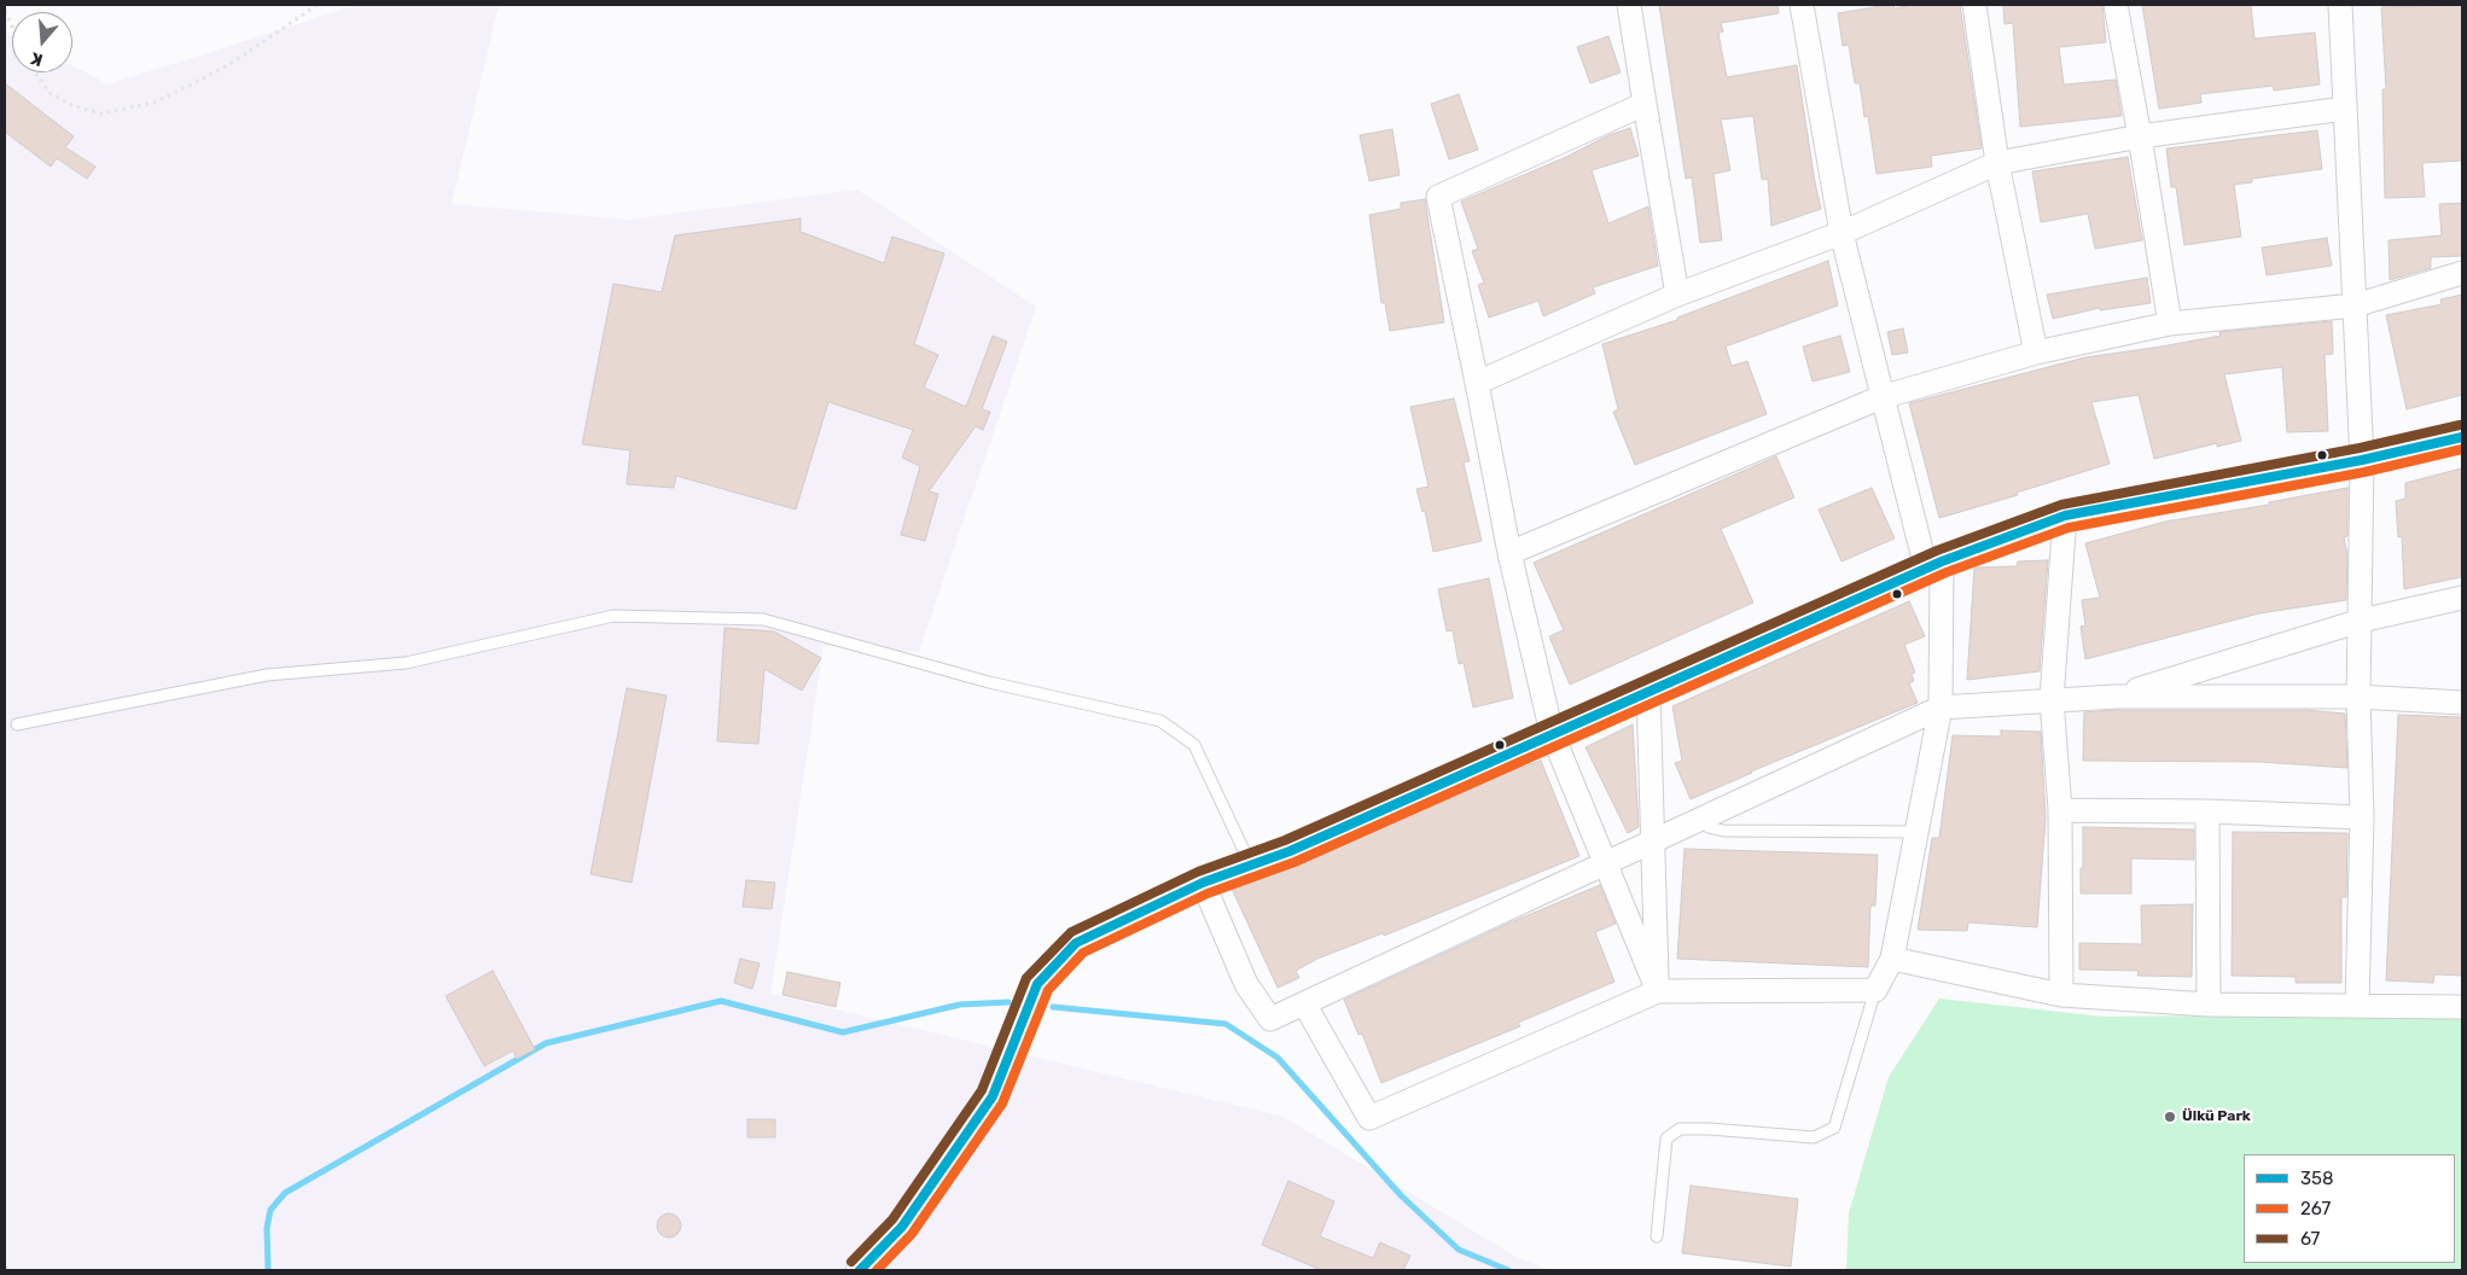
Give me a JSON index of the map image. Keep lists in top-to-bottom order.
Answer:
{
  "places": ["Ülkü Park"],
  "lines": ["transit line 67", "transit line 358", "transit line 267"],
  "legend": ["358", "267", "67"],
  "north": "bottom"
}
